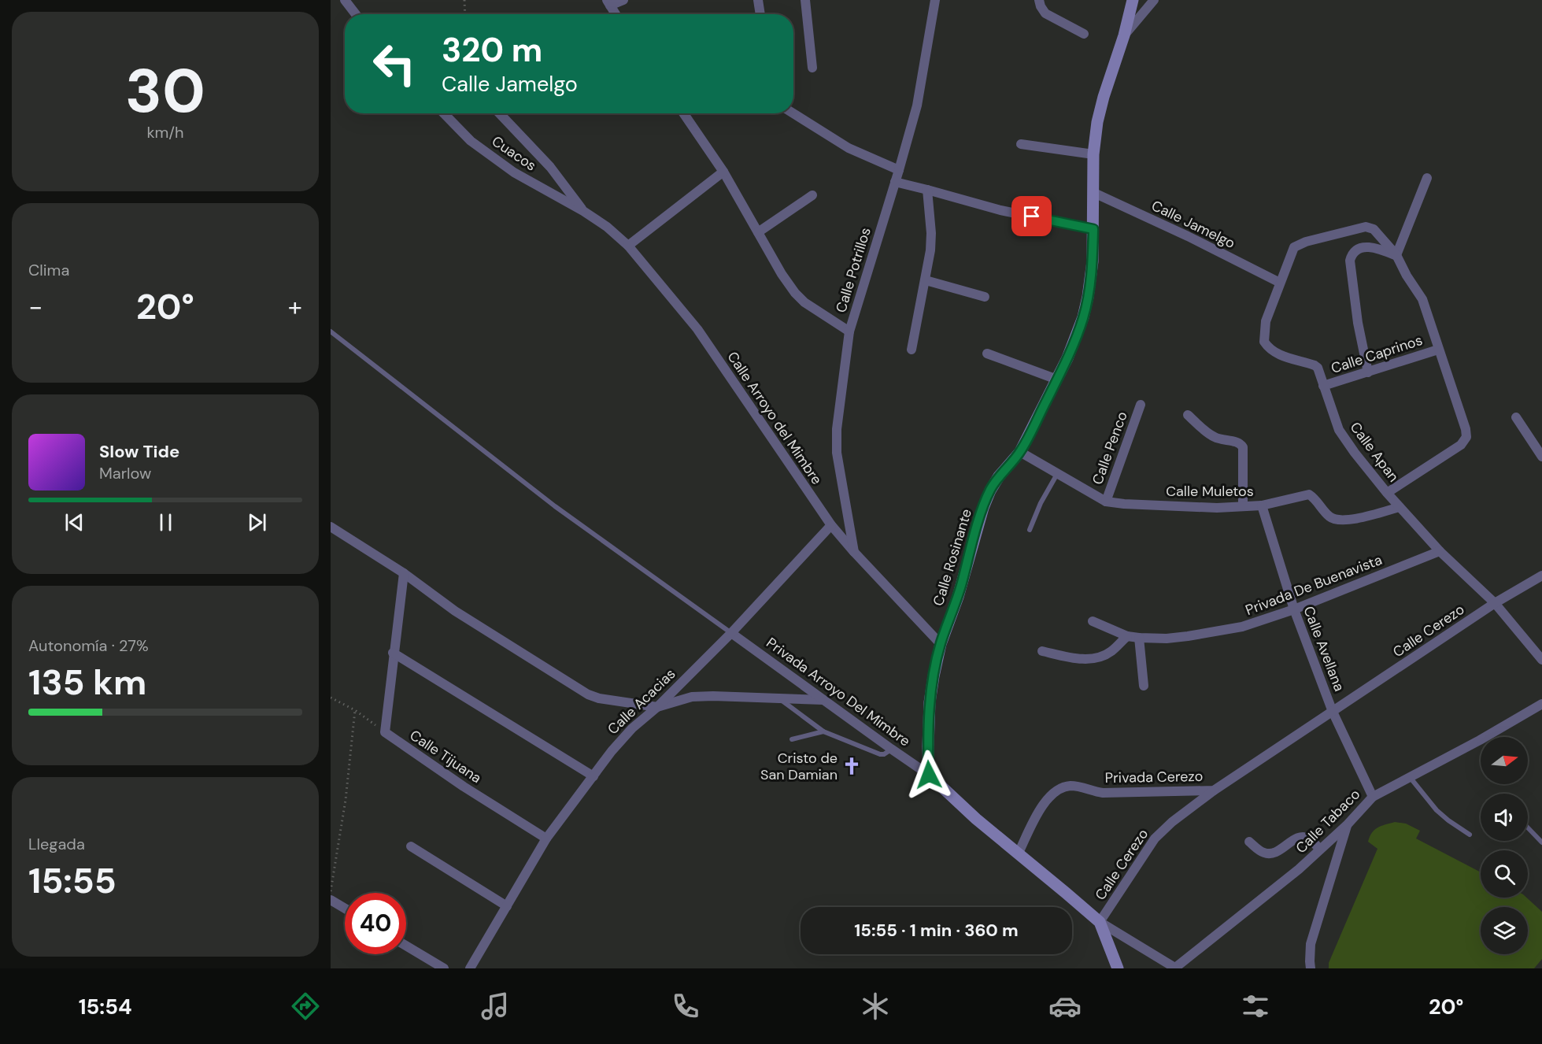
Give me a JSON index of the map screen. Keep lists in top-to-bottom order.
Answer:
{
  "streets": {
    "street": [
      "Cuacos",
      "Calle Jamelgo",
      "Calle Potrillos",
      "Calle Caprinos",
      "Calle Arroyo del Mimbre",
      "Calle Penco",
      "Calle Apan",
      "Calle Muletos",
      "Calle Rosinante",
      "Privada De Buenavista",
      "Calle Cerezo",
      "Calle Avellana",
      "Privada Arroyo Del Mimbre",
      "Calle Acacias",
      "Calle Tijuana",
      "Privada Cerezo",
      "Calle Tabaco"
    ]
  },
  "crossings": [
    ["Cuacos", "Calle Arroyo del Mimbre"],
    ["Calle Jamelgo", "Calle Apan"],
    ["Calle Jamelgo", "Calle Rosinante"],
    ["Calle Potrillos", "Calle Arroyo del Mimbre"],
    ["Calle Caprinos", "Calle Apan"],
    ["Calle Arroyo del Mimbre", "Calle Rosinante"],
    ["Calle Arroyo del Mimbre", "Calle Acacias"],
    ["Calle Penco", "Calle Muletos"],
    ["Calle Apan", "Calle Muletos"],
    ["Calle Apan", "Privada De Buenavista"],
    ["Calle Apan", "Calle Cerezo"],
    ["Calle Muletos", "Calle Rosinante"],
    ["Calle Muletos", "Calle Avellana"],
    ["Calle Rosinante", "Privada Arroyo Del Mimbre"],
    ["Privada De Buenavista", "Calle Avellana"],
    ["Calle Cerezo", "Calle Avellana"],
    ["Calle Cerezo", "Privada Cerezo"],
    ["Calle Avellana", "Privada Cerezo"],
    ["Calle Avellana", "Calle Tabaco"],
    ["Privada Arroyo Del Mimbre", "Calle Acacias"],
    ["Calle Acacias", "Calle Tijuana"]
  ],
  "places": {
    "church": ["Cristo de San Damian"]
  },
  "north": "right",
  "page": {
    "tile": [
      ["30", "km/h"],
      "Clima",
      ["Autonomía · 27%", "135 km"],
      ["Llegada", "15:55"]
    ],
    "turn": ["320 m", "Calle Jamelgo"],
    "heat": ["−", "20°", "+"],
    "song": ["Slow Tide", "Marlow"],
    "limit": "40",
    "trip": "15:55 · 1 min · 360 m",
    "tabs": ["15:54", "20°"]
  }
}
